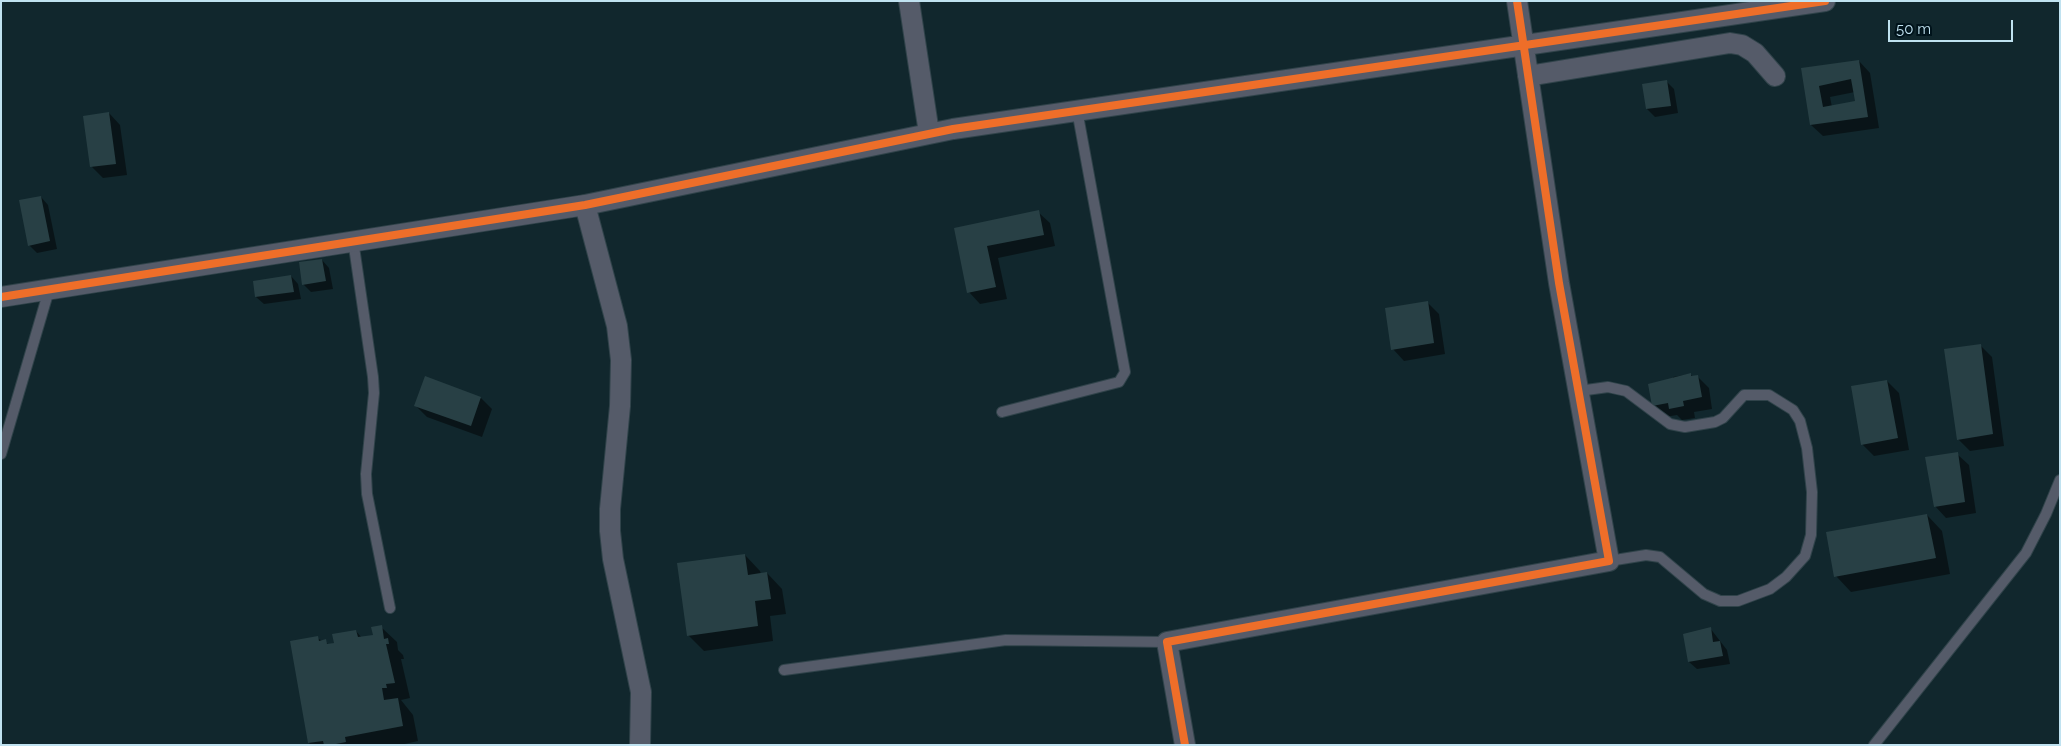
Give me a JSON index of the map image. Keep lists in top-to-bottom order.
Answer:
{
  "scale_bar": "50 m"
}
